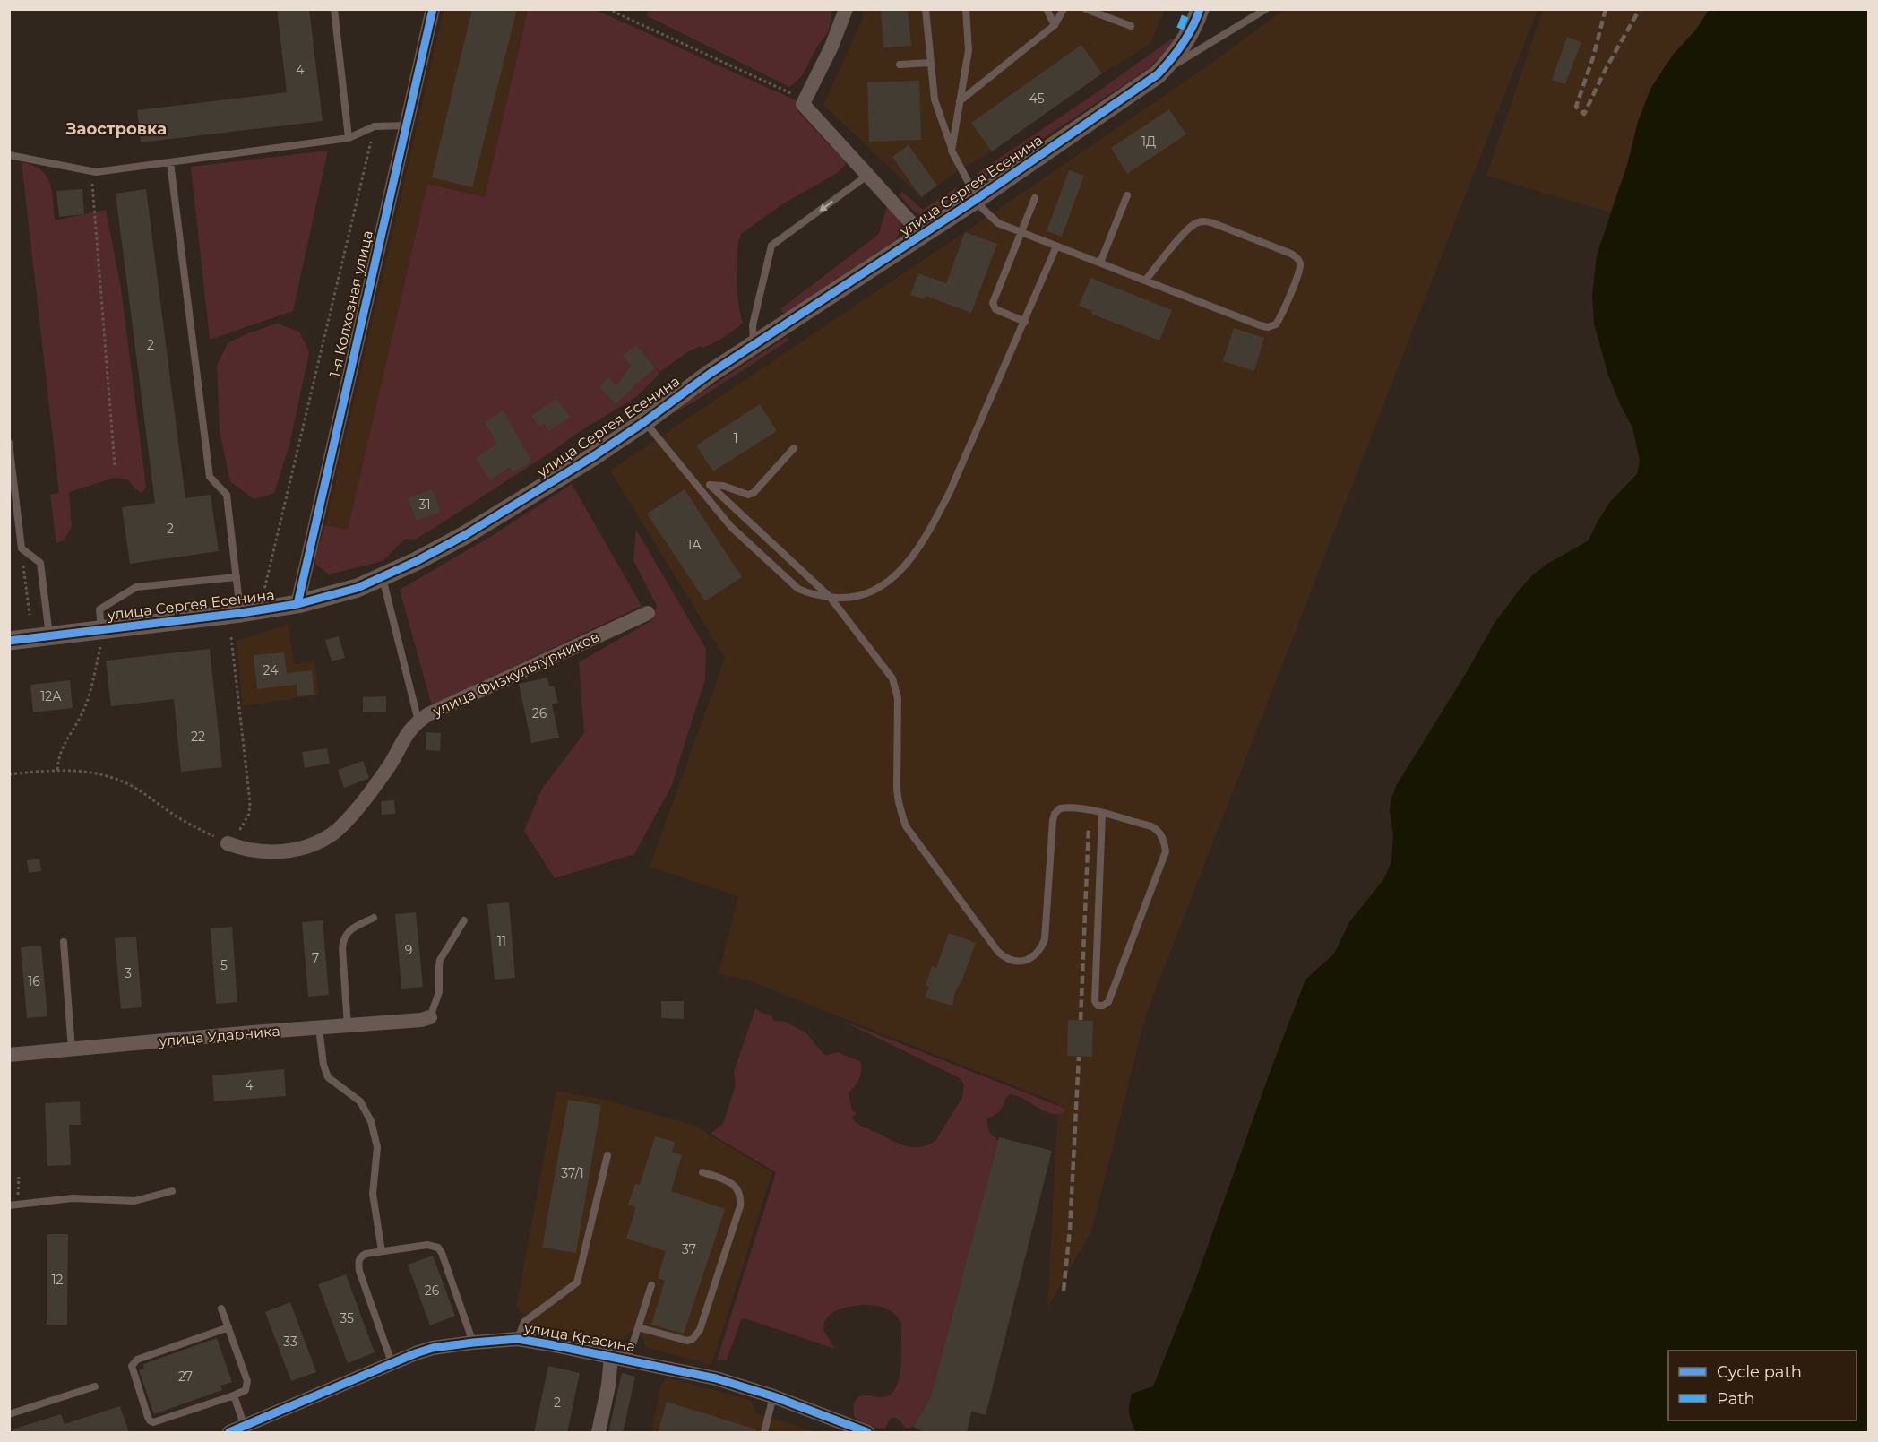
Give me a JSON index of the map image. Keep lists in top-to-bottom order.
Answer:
{
  "streets": {
    "street": [
      "улица Сергея Есенина",
      "1-я Колхозная улица",
      "улица Физкультурников",
      "улица Ударника",
      "улица Красина"
    ]
  },
  "crossings": [
    ["улица Сергея Есенина", "1-я Колхозная улица"]
  ],
  "districts": ["Заостровка"],
  "house_numbers": [
    "4",
    "45",
    "1Д",
    "2",
    "1",
    "31",
    "2",
    "1А",
    "24",
    "12А",
    "26",
    "22",
    "11",
    "9",
    "7",
    "5",
    "3",
    "16",
    "4",
    "37/1",
    "37",
    "12",
    "26",
    "35",
    "33",
    "27",
    "2"
  ],
  "legend": ["Cycle path", "Path"]
}
